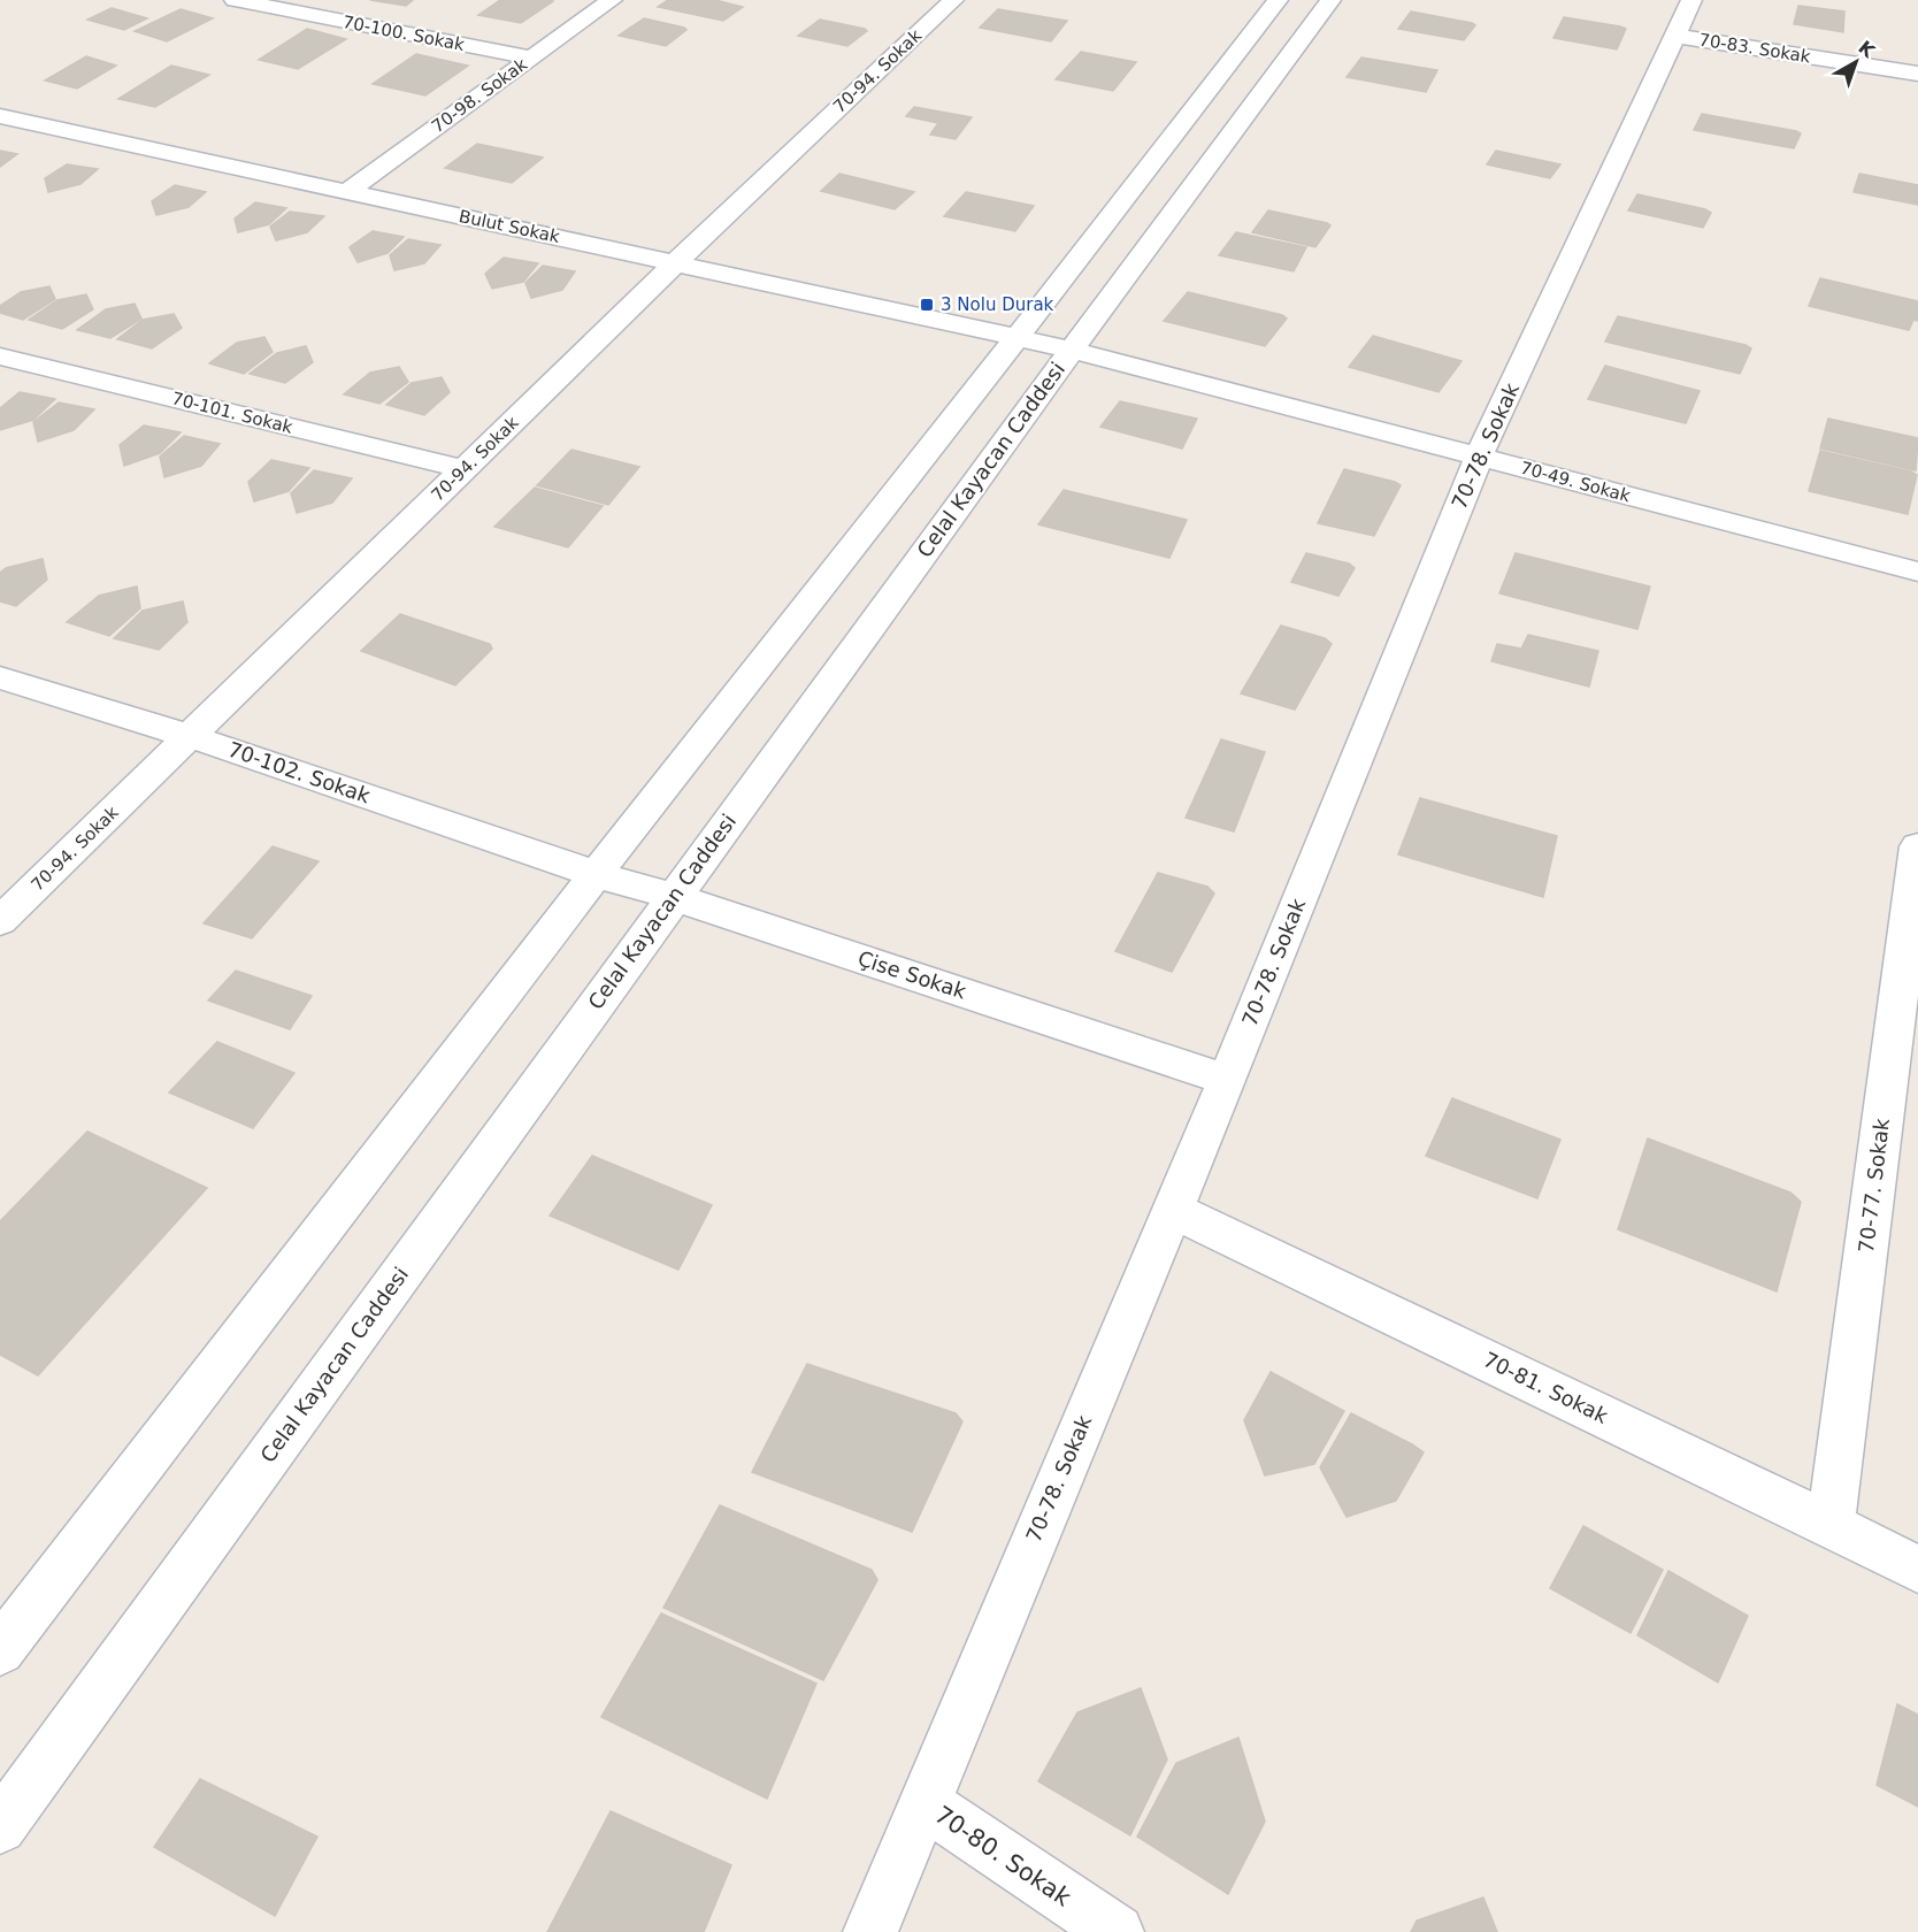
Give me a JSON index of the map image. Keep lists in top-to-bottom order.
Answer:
{
  "streets": {
    "street": [
      "70-100. Sokak",
      "70-83. Sokak",
      "70-94. Sokak",
      "70-98. Sokak",
      "Bulut Sokak",
      "70-101. Sokak",
      "70-78. Sokak",
      "Celal Kayacan Caddesi",
      "70-49. Sokak",
      "70-102. Sokak",
      "Çise Sokak",
      "70-77. Sokak",
      "70-81. Sokak",
      "70-80. Sokak"
    ]
  },
  "crossings": [
    ["70-100. Sokak", "70-98. Sokak"],
    ["70-83. Sokak", "70-78. Sokak"],
    ["70-94. Sokak", "Bulut Sokak"],
    ["70-94. Sokak", "70-101. Sokak"],
    ["70-94. Sokak", "70-102. Sokak"],
    ["70-98. Sokak", "Bulut Sokak"],
    ["Bulut Sokak", "Celal Kayacan Caddesi"],
    ["Bulut Sokak", "70-49. Sokak"],
    ["70-78. Sokak", "70-49. Sokak"],
    ["70-78. Sokak", "Çise Sokak"],
    ["70-78. Sokak", "70-81. Sokak"],
    ["70-78. Sokak", "70-80. Sokak"],
    ["Celal Kayacan Caddesi", "70-49. Sokak"],
    ["Celal Kayacan Caddesi", "Çise Sokak"],
    ["70-102. Sokak", "Çise Sokak"],
    ["70-77. Sokak", "70-81. Sokak"]
  ],
  "places": {
    "transit": ["3 Nolu Durak"]
  },
  "north": "top right"
}
